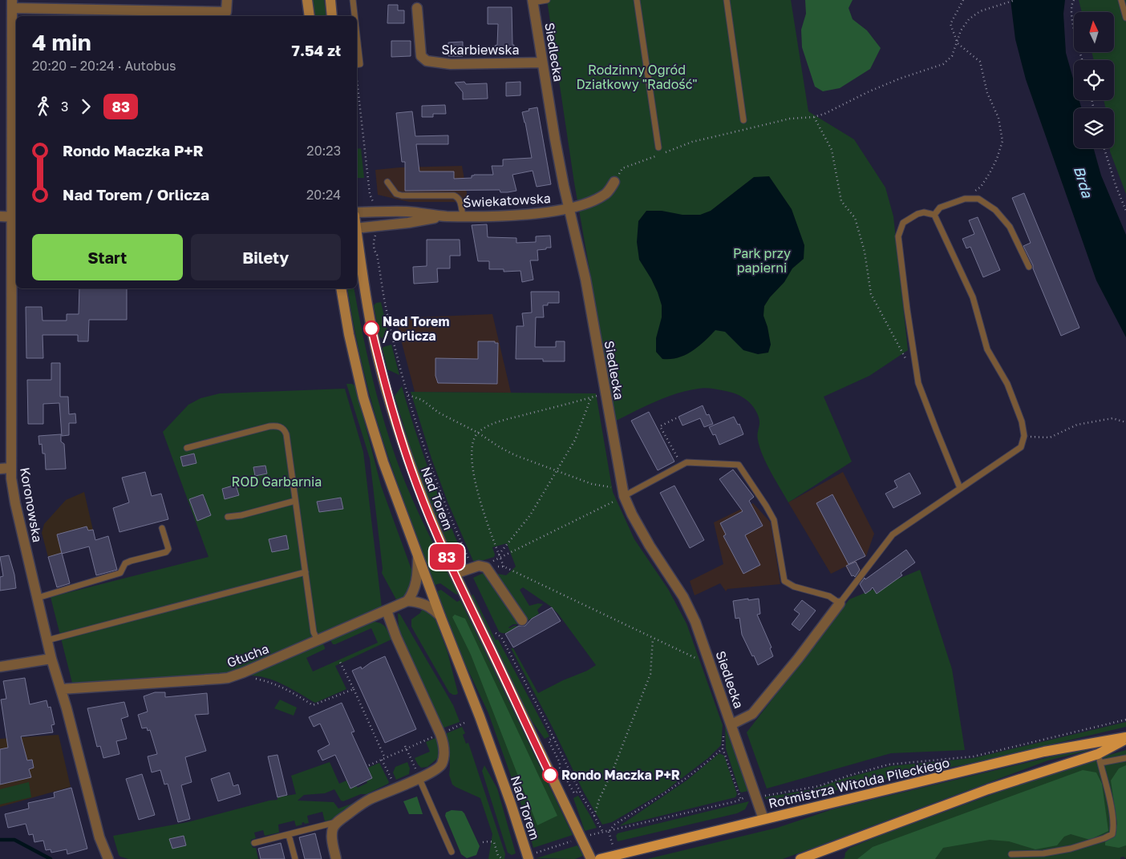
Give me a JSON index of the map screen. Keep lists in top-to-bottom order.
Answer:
{
  "streets": {
    "main road": ["Nad Torem", "Rotmistrza Witolda Pileckiego"],
    "street": [
      "Skarbiewska",
      "Siedlecka",
      "Świekatowska",
      "Koronowska",
      "Głucha"
    ]
  },
  "crossings": [
    ["Skarbiewska", "Siedlecka"],
    ["Siedlecka", "Świekatowska"],
    ["Siedlecka", "Rotmistrza Witolda Pileckiego"],
    ["Koronowska", "Głucha"]
  ],
  "water": ["Brda"],
  "parks": ["Rodzinny Ogród Działkowy \"Radość\"", "Park przy papierni", "ROD Garbarnia"],
  "places": ["Nad Torem / Orlicza", "Rondo Maczka P+R"],
  "lines": ["bus line 83"],
  "north": "top",
  "page": {
    "on_map": "83",
    "heading": ["4 min", "20:20 – 20:24 · Autobus", "7.54 zł"],
    "legs": ["3", "83"],
    "list": [
      {
        "name": "Rondo Maczka P+R",
        "value": "20:23"
      },
      {
        "name": "Nad Torem / Orlicza",
        "value": "20:24"
      }
    ],
    "buttons": ["Start", "Bilety"]
  }
}
